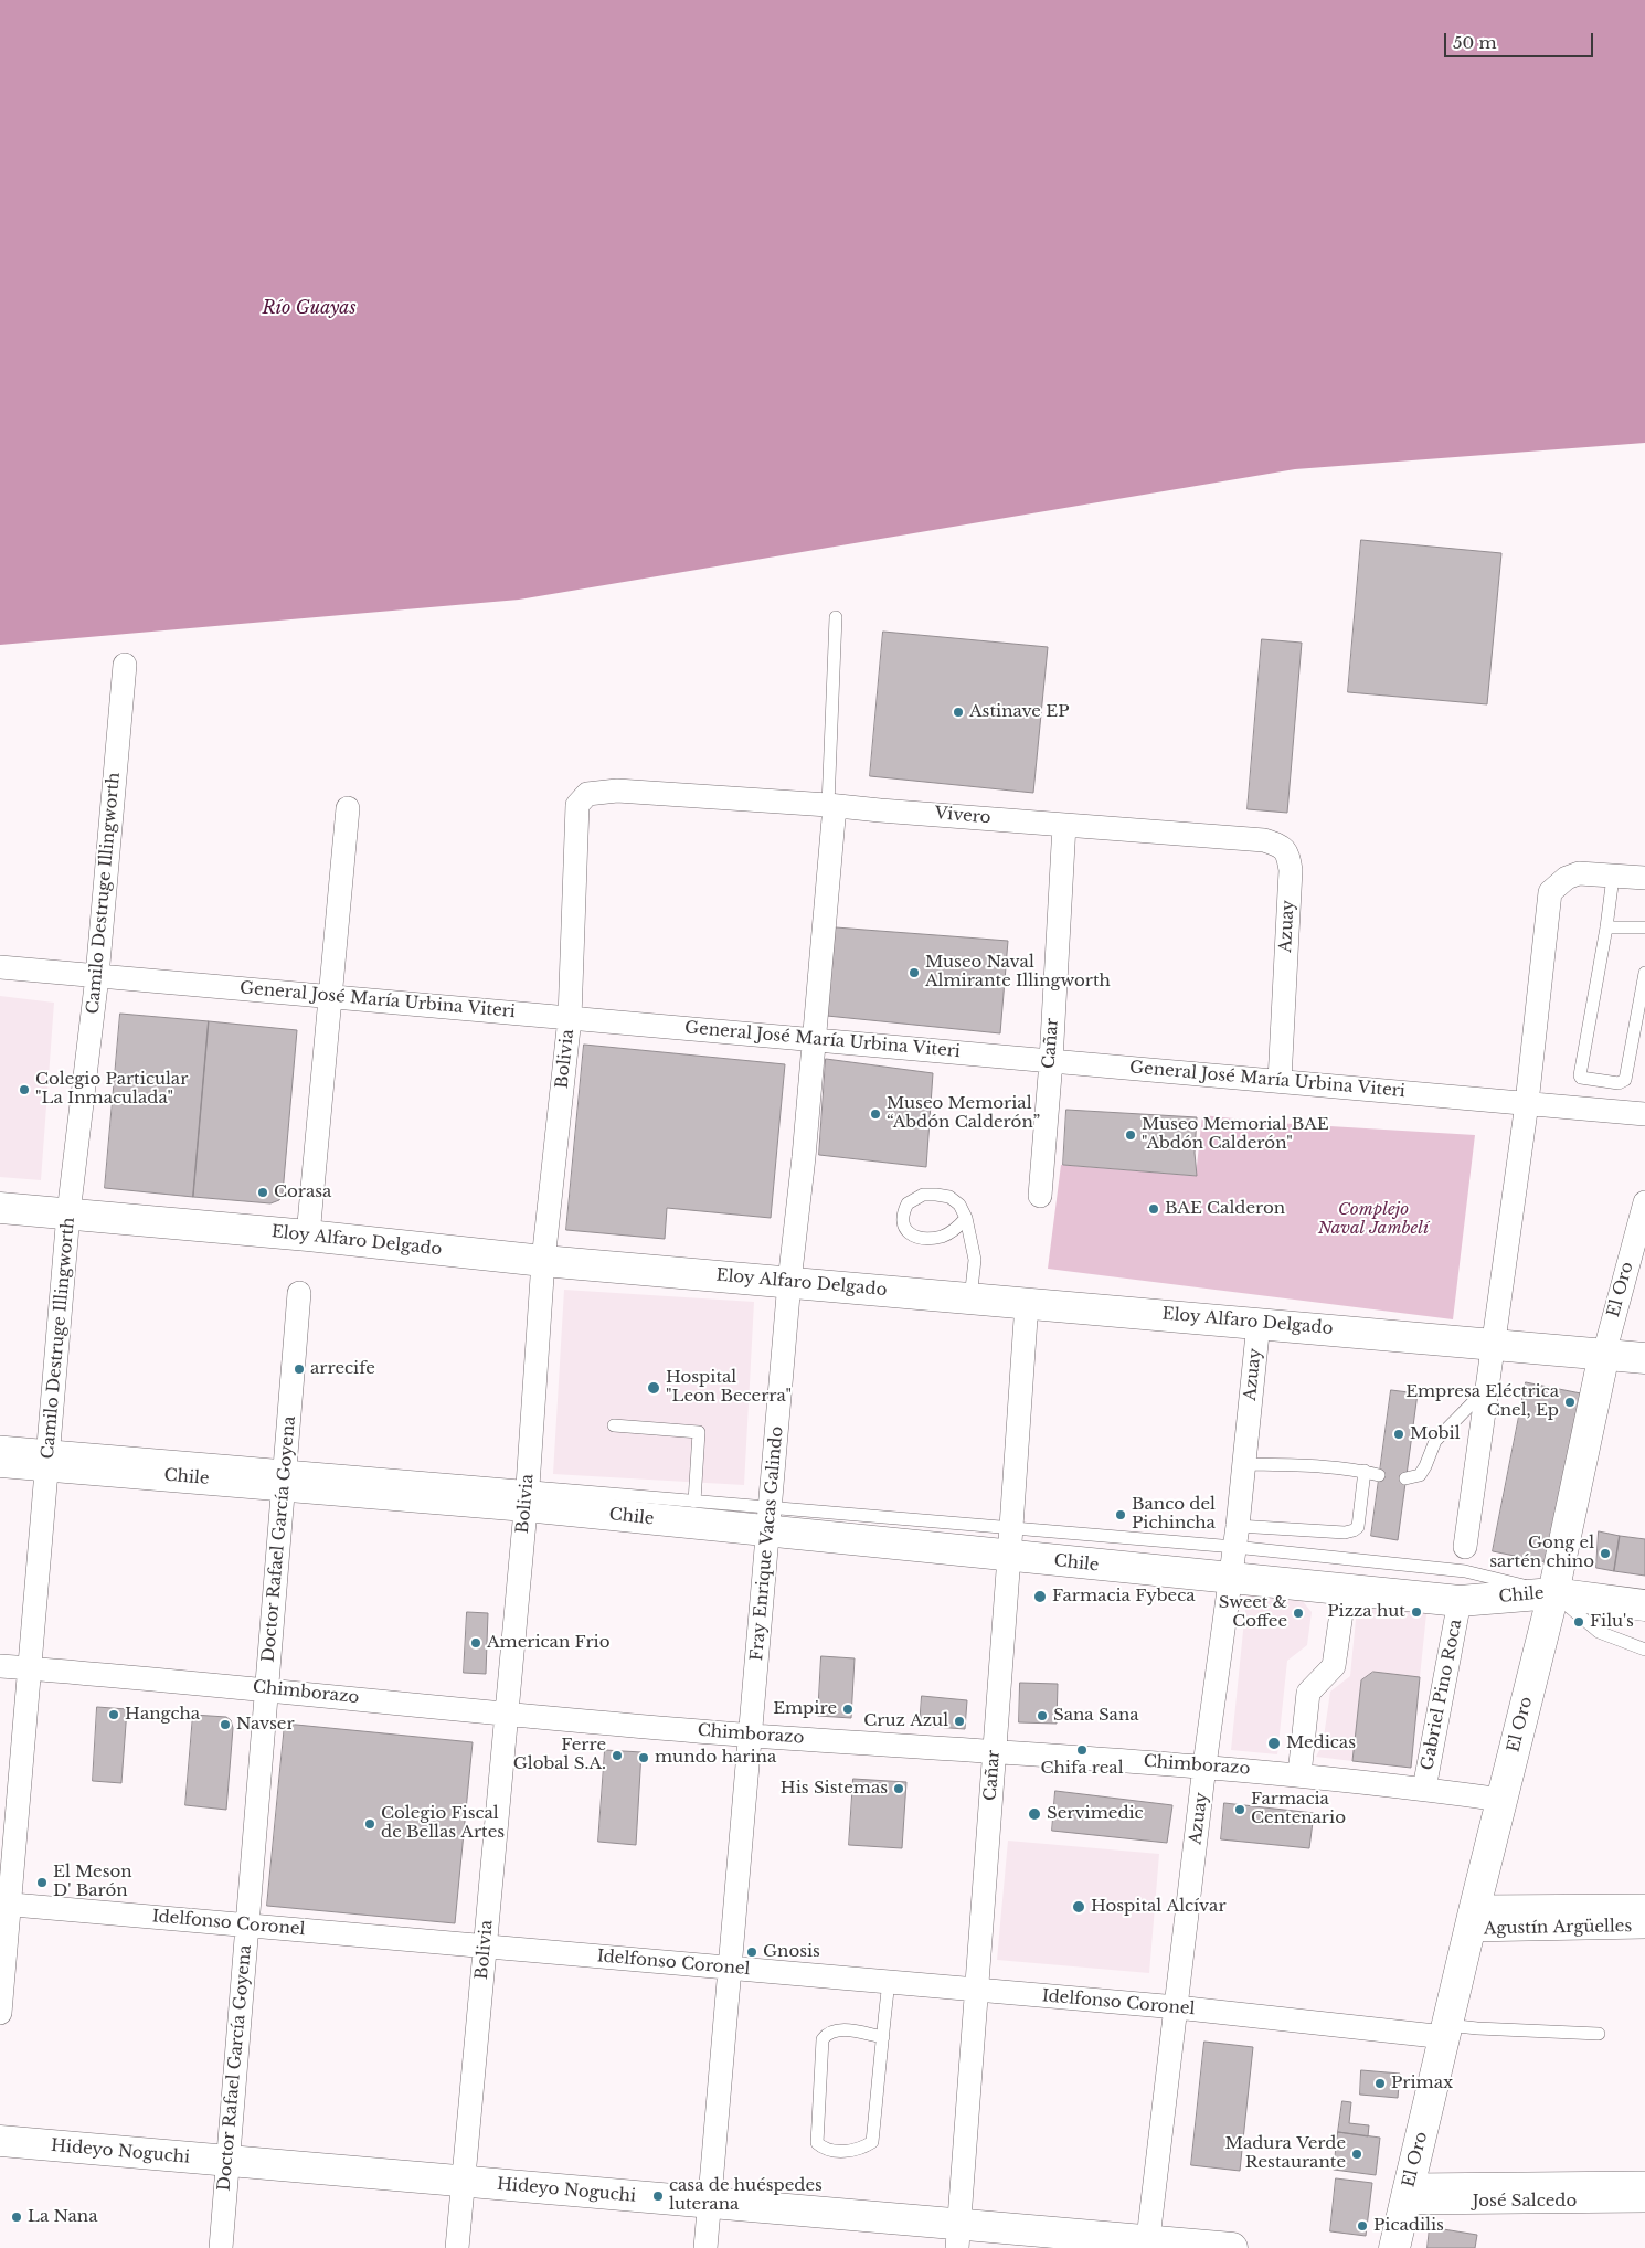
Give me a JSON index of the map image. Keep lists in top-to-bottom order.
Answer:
{
  "streets": {
    "main road": [
      "Eloy Alfaro Delgado",
      "El Oro",
      "Chile",
      "Hideyo Noguchi"
    ],
    "street": [
      "Vivero",
      "Camilo Destruge Illingworth",
      "Azuay",
      "General José María Urbina Viteri",
      "Cañar",
      "Bolivia",
      "Doctor Rafael García Goyena",
      "Fray Enrique Vacas Galindo",
      "Chimborazo",
      "Gabriel Pino Roca",
      "Idelfonso Coronel",
      "Agustín Argüelles",
      "José Salcedo"
    ]
  },
  "crossings": [
    ["Vivero", "Azuay"],
    ["Vivero", "Cañar"],
    ["Vivero", "Bolivia"],
    ["Vivero", "Fray Enrique Vacas Galindo"],
    ["Camilo Destruge Illingworth", "General José María Urbina Viteri"],
    ["Camilo Destruge Illingworth", "Eloy Alfaro Delgado"],
    ["Camilo Destruge Illingworth", "Chile"],
    ["Camilo Destruge Illingworth", "Chimborazo"],
    ["Camilo Destruge Illingworth", "Idelfonso Coronel"],
    ["Azuay", "General José María Urbina Viteri"],
    ["Azuay", "Eloy Alfaro Delgado"],
    ["Azuay", "Chile"],
    ["Azuay", "Chimborazo"],
    ["Azuay", "Idelfonso Coronel"],
    ["Azuay", "Hideyo Noguchi"],
    ["General José María Urbina Viteri", "Cañar"],
    ["General José María Urbina Viteri", "Bolivia"],
    ["General José María Urbina Viteri", "Fray Enrique Vacas Galindo"],
    ["Cañar", "Eloy Alfaro Delgado"],
    ["Cañar", "Chile"],
    ["Cañar", "Chimborazo"],
    ["Cañar", "Idelfonso Coronel"],
    ["Cañar", "Hideyo Noguchi"],
    ["Bolivia", "Eloy Alfaro Delgado"],
    ["Bolivia", "Chile"],
    ["Bolivia", "Chimborazo"],
    ["Bolivia", "Idelfonso Coronel"],
    ["Bolivia", "Hideyo Noguchi"],
    ["Eloy Alfaro Delgado", "El Oro"],
    ["Eloy Alfaro Delgado", "Fray Enrique Vacas Galindo"],
    ["El Oro", "Chile"],
    ["El Oro", "Chimborazo"],
    ["El Oro", "Idelfonso Coronel"],
    ["El Oro", "Agustín Argüelles"],
    ["El Oro", "José Salcedo"],
    ["Chile", "Doctor Rafael García Goyena"],
    ["Chile", "Fray Enrique Vacas Galindo"],
    ["Chile", "Gabriel Pino Roca"],
    ["Doctor Rafael García Goyena", "Chimborazo"],
    ["Doctor Rafael García Goyena", "Idelfonso Coronel"],
    ["Doctor Rafael García Goyena", "Hideyo Noguchi"],
    ["Fray Enrique Vacas Galindo", "Chimborazo"],
    ["Fray Enrique Vacas Galindo", "Idelfonso Coronel"],
    ["Fray Enrique Vacas Galindo", "Hideyo Noguchi"],
    ["Chimborazo", "Gabriel Pino Roca"]
  ],
  "water": ["Río Guayas"],
  "parks": ["Complejo Naval Jambelí"],
  "places": [
    "Astinave EP",
    "Museo Naval Almirante Illingworth",
    "Colegio Particular \"La Inmaculada\"",
    "Museo Memorial “Abdón Calderón”",
    "Museo Memorial BAE \"Abdón Calderón\"",
    "Corasa",
    "BAE Calderon",
    "arrecife",
    "Hospital \"Leon Becerra\"",
    "Empresa Eléctrica Cnel, Ep",
    "Mobil",
    "Banco del Pichincha",
    "Gong el sartén chino",
    "Farmacia Fybeca",
    "Pizza hut",
    "Sweet & Coffee",
    "Filu's",
    "American Frio",
    "Empire",
    "Hangcha",
    "Sana Sana",
    "Cruz Azul",
    "Navser",
    "Medicas",
    "Chifa real",
    "Ferre Global S.A.",
    "mundo harina",
    "His Sistemas",
    "Farmacia Centenario",
    "Servimedic",
    "Colegio Fiscal de Bellas Artes",
    "El Meson D' Barón",
    "Hospital Alcívar",
    "Gnosis",
    "Primax",
    "Madura Verde Restaurante",
    "casa de huéspedes luterana",
    "La Nana",
    "Picadilis"
  ],
  "scale_bar": "50 m"
}
